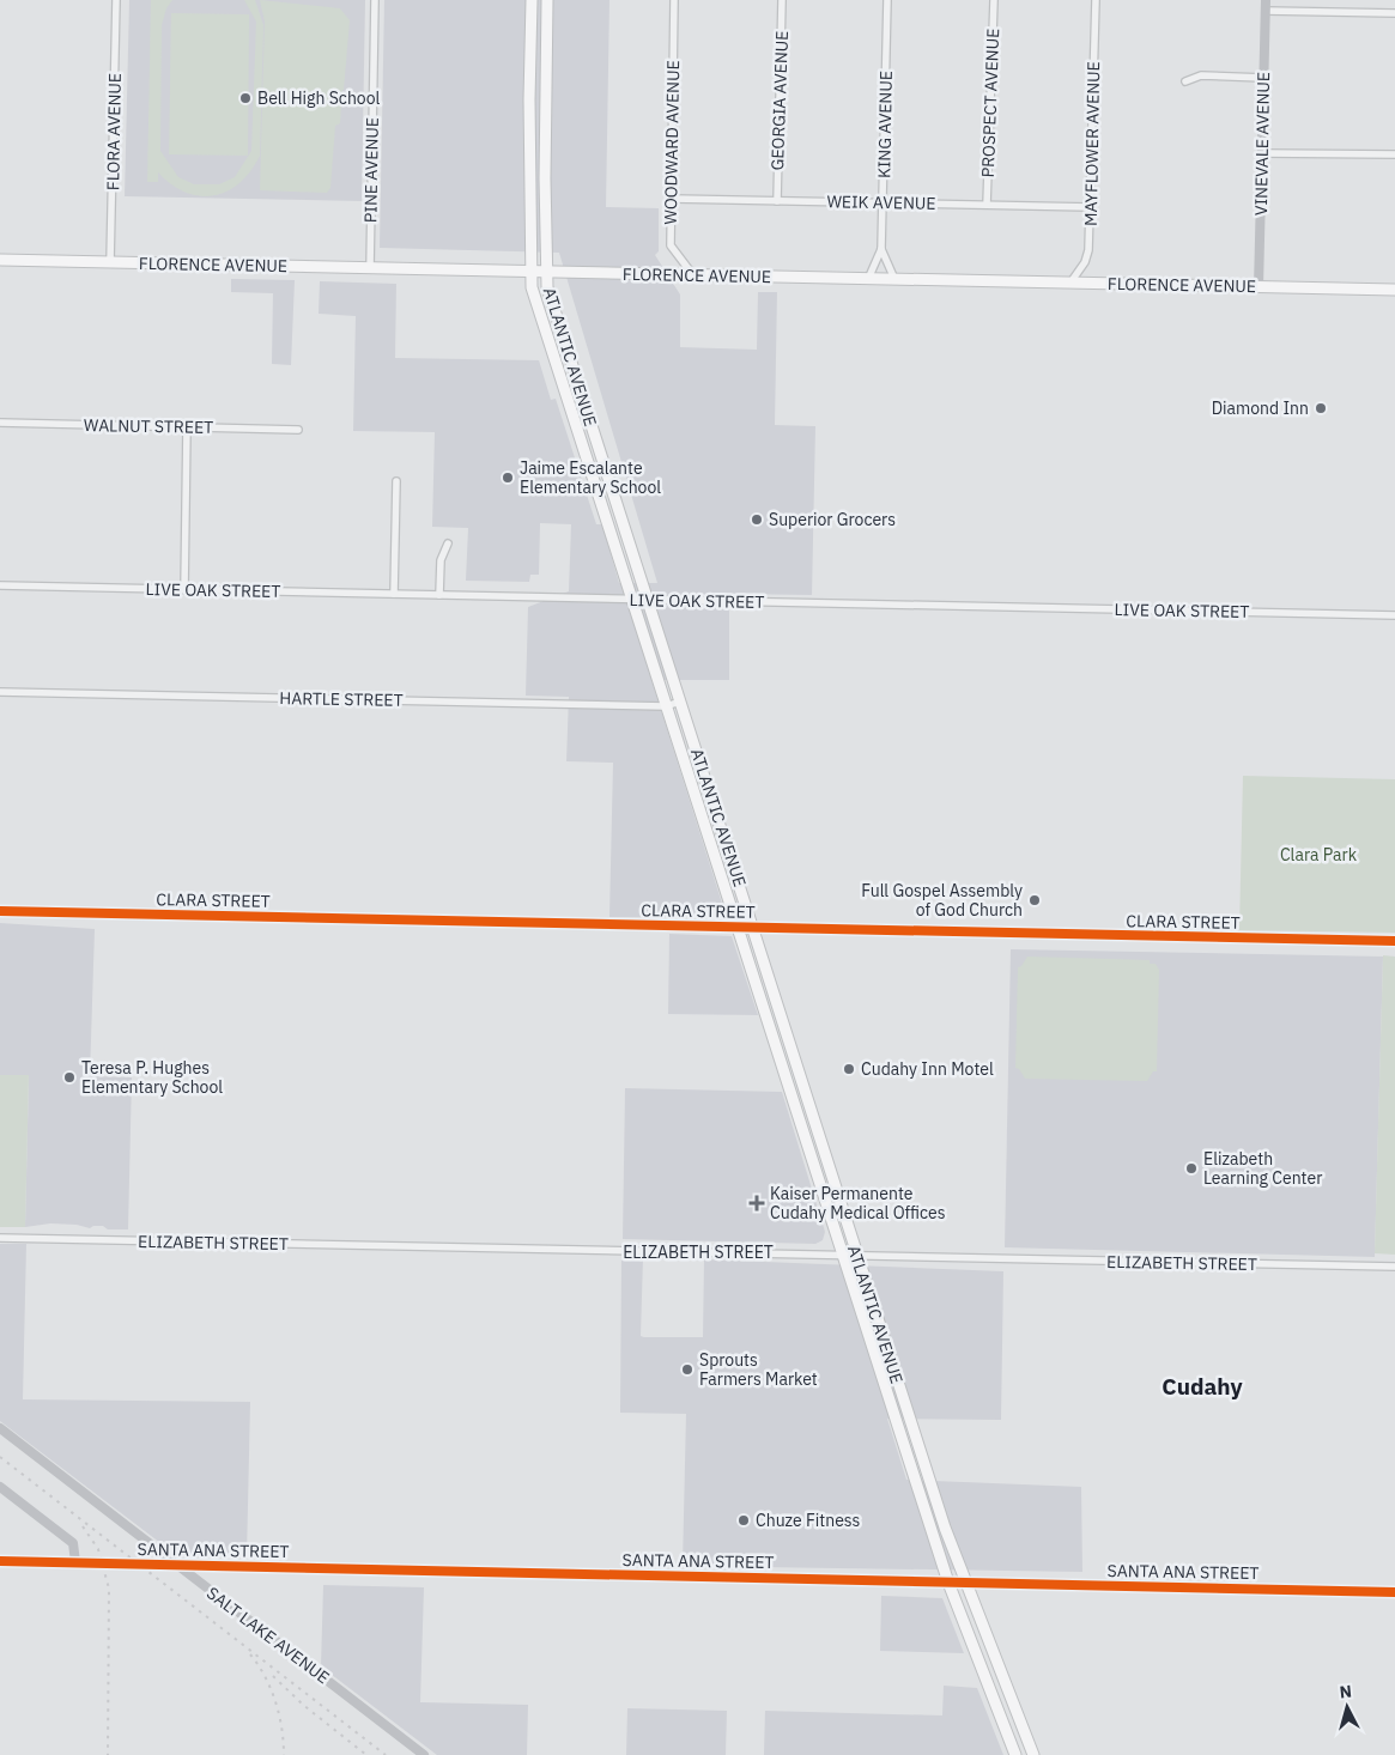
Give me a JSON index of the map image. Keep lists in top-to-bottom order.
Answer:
{
  "streets": {
    "main road": ["FLORENCE AVENUE", "ATLANTIC AVENUE"],
    "street": [
      "GEORGIA AVENUE",
      "PROSPECT AVENUE",
      "KING AVENUE",
      "FLORA AVENUE",
      "WOODWARD AVENUE",
      "MAYFLOWER AVENUE",
      "VINEVALE AVENUE",
      "PINE AVENUE",
      "WEIK AVENUE",
      "WALNUT STREET",
      "LIVE OAK STREET",
      "HARTLE STREET",
      "CLARA STREET",
      "ELIZABETH STREET",
      "SANTA ANA STREET",
      "SALT LAKE AVENUE"
    ]
  },
  "crossings": [
    ["GEORGIA AVENUE", "WEIK AVENUE"],
    ["PROSPECT AVENUE", "WEIK AVENUE"],
    ["KING AVENUE", "WEIK AVENUE"],
    ["KING AVENUE", "FLORENCE AVENUE"],
    ["FLORA AVENUE", "FLORENCE AVENUE"],
    ["WOODWARD AVENUE", "WEIK AVENUE"],
    ["WOODWARD AVENUE", "FLORENCE AVENUE"],
    ["MAYFLOWER AVENUE", "WEIK AVENUE"],
    ["MAYFLOWER AVENUE", "FLORENCE AVENUE"],
    ["VINEVALE AVENUE", "FLORENCE AVENUE"],
    ["PINE AVENUE", "FLORENCE AVENUE"],
    ["FLORENCE AVENUE", "ATLANTIC AVENUE"],
    ["ATLANTIC AVENUE", "LIVE OAK STREET"],
    ["ATLANTIC AVENUE", "HARTLE STREET"],
    ["ATLANTIC AVENUE", "CLARA STREET"],
    ["ATLANTIC AVENUE", "ELIZABETH STREET"],
    ["ATLANTIC AVENUE", "SANTA ANA STREET"],
    ["SANTA ANA STREET", "SALT LAKE AVENUE"]
  ],
  "districts": ["Cudahy"],
  "parks": ["Clara Park"],
  "places": {
    "other": [
      "Bell High School",
      "Diamond Inn",
      "Jaime Escalante Elementary School",
      "Superior Grocers",
      "Full Gospel Assembly of God Church",
      "Cudahy Inn Motel",
      "Teresa P. Hughes Elementary School",
      "Elizabeth Learning Center",
      "Sprouts Farmers Market",
      "Chuze Fitness"
    ],
    "health": ["Kaiser Permanente Cudahy Medical Offices"]
  },
  "north": "top"
}
